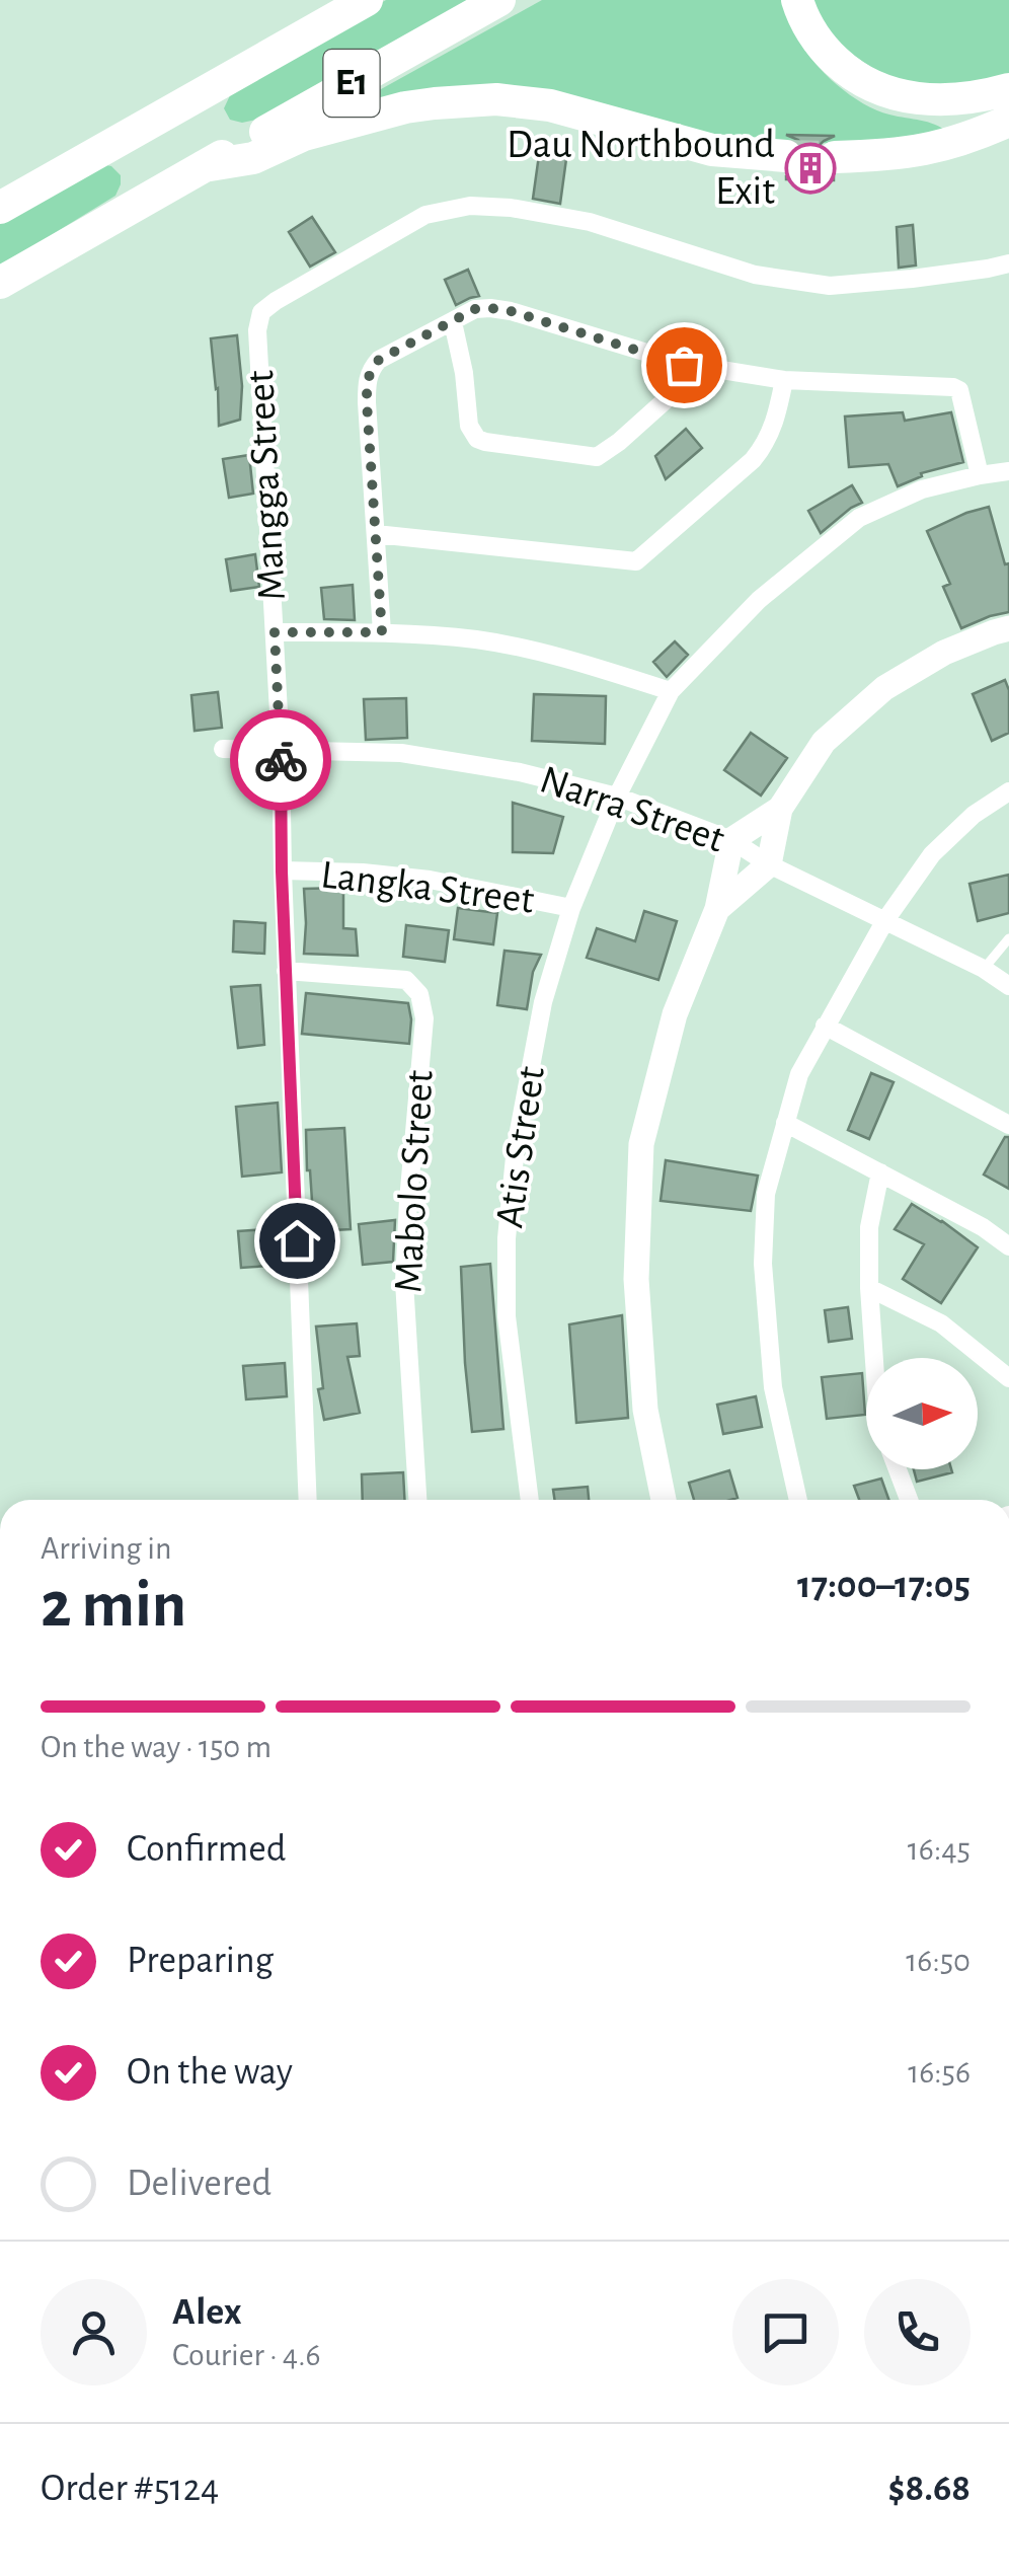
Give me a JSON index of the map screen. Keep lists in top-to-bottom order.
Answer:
{
  "streets": {
    "highway": ["E1"],
    "street": [
      "Mangga Street",
      "Narra Street",
      "Langka Street",
      "Atis Street",
      "Mabolo Street"
    ]
  },
  "crossings": [
    ["Mangga Street", "Narra Street"],
    ["Mangga Street", "Langka Street"],
    ["Mangga Street", "Mabolo Street"],
    ["Narra Street", "Atis Street"],
    ["Langka Street", "Atis Street"]
  ],
  "places": {
    "building": ["Dau Northbound Exit"]
  },
  "north": "right",
  "page": {
    "heading": ["2 min", "Arriving in", "17:00–17:05"],
    "panel": [
      "Alex",
      "Courier · 4.6",
      "Order #5124",
      "$8.68"
    ],
    "bar": "On the way · 150 m",
    "list": [
      ["Confirmed", "16:45"],
      ["Preparing", "16:50"],
      ["On the way", "16:56"],
      "Delivered"
    ]
  }
}
